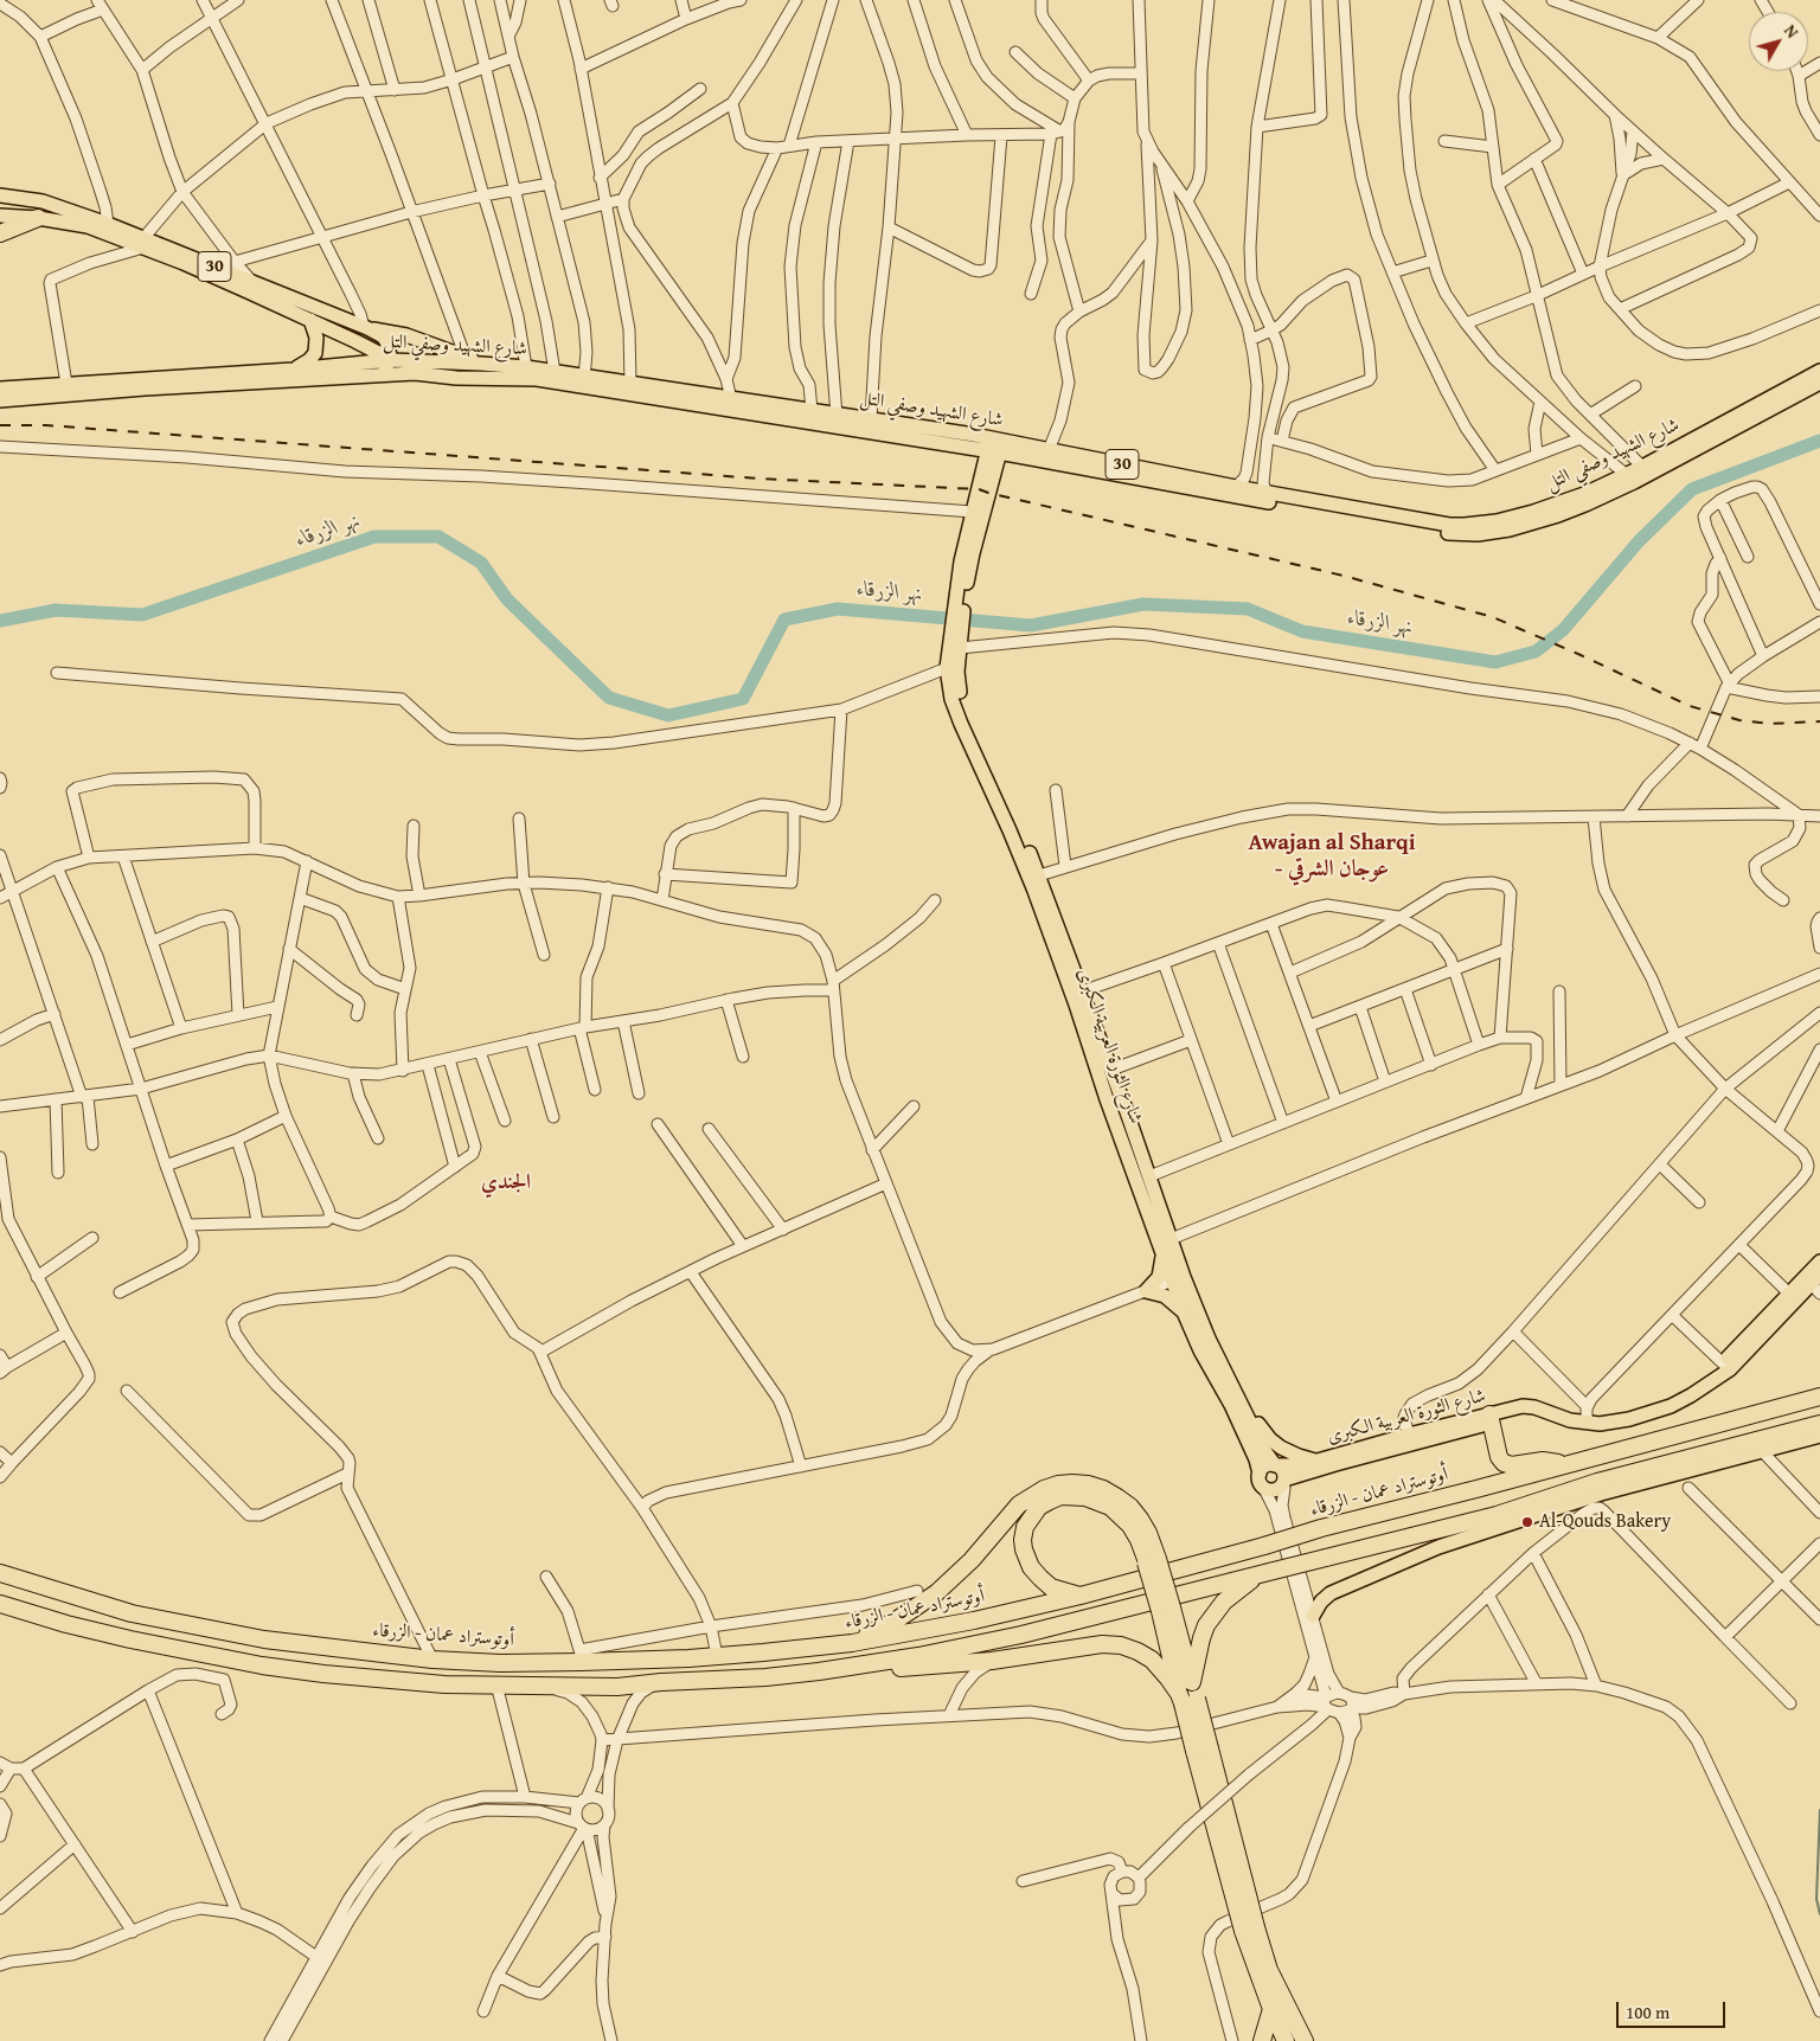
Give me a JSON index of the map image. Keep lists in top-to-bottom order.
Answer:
{
  "streets": {
    "highway": ["أوتوستراد عمان - الزرقاء"],
    "main road": ["30", "شارع الشهيد وصفي التل", "شارع الثورة العربية الكبرى"]
  },
  "crossings": [
    ["30", "شارع الشهيد وصفي التل"]
  ],
  "districts": ["Awajan al Sharqi - عوجان الشرقي", "الجندي"],
  "water": ["نهر الزرقاء"],
  "places": ["Al-Qouds Bakery"],
  "scale_bar": "100 m",
  "north": "top right"
}
